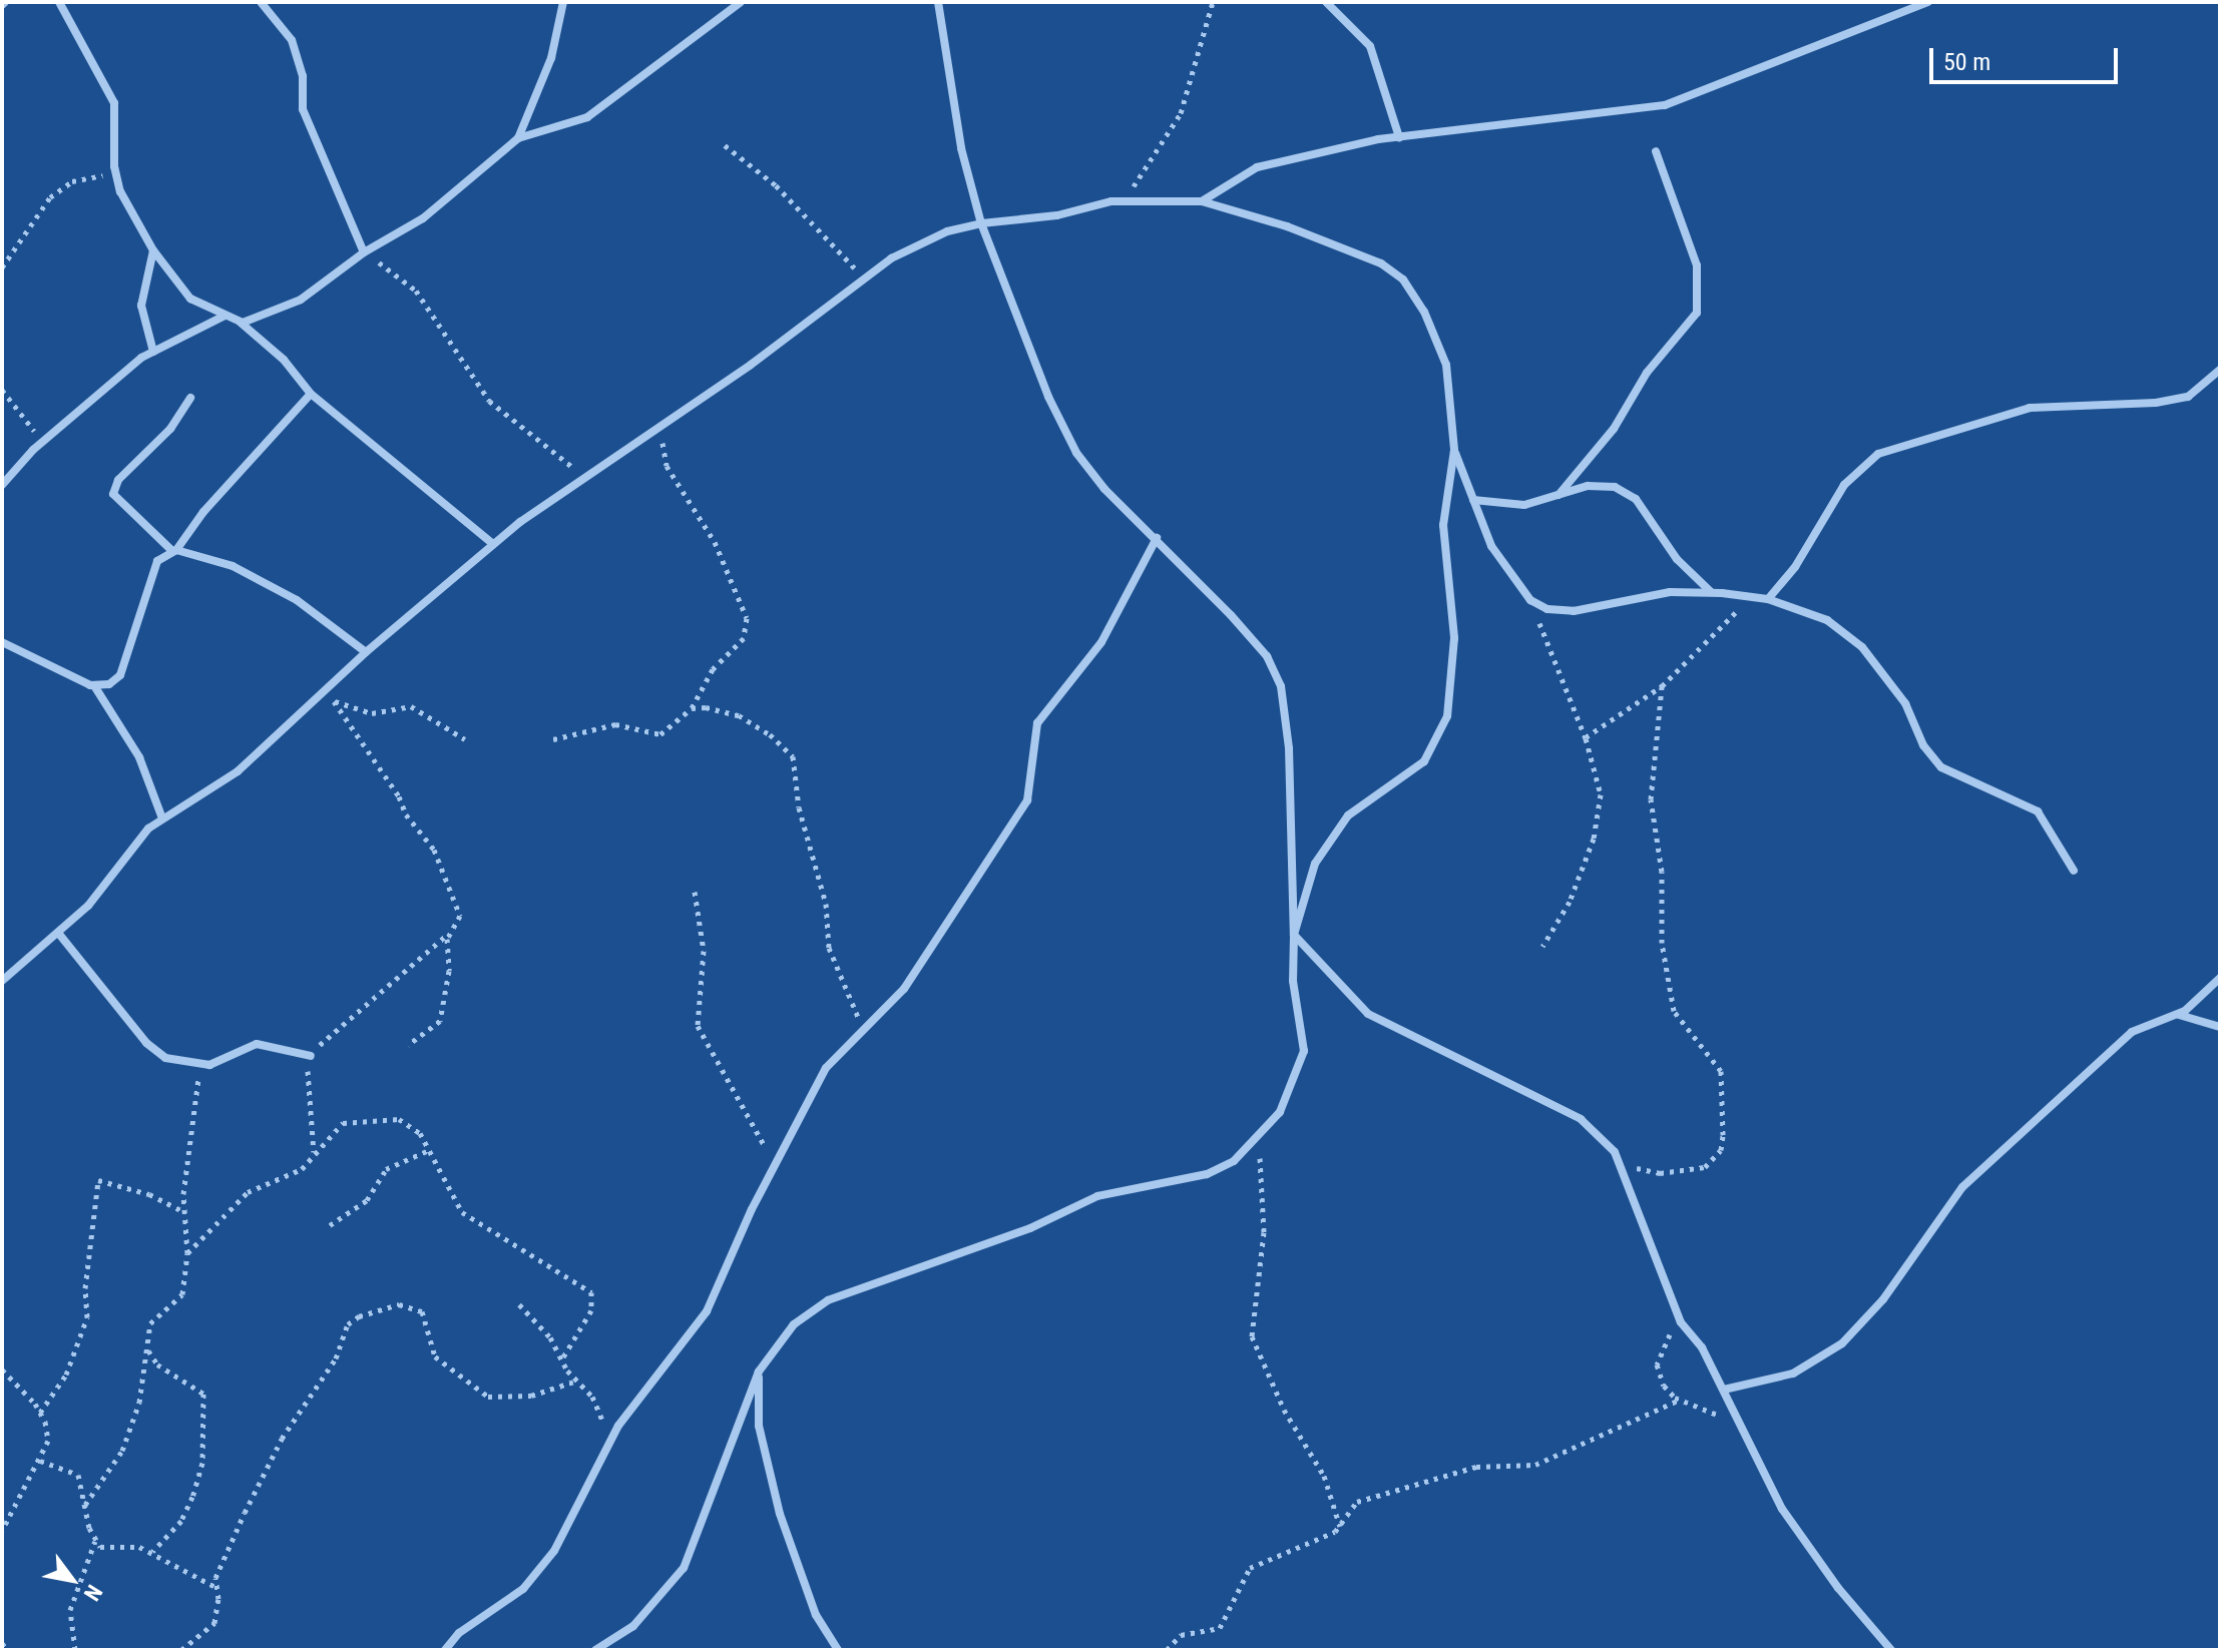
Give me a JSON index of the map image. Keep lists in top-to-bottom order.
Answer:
{
  "scale_bar": "50 m",
  "north": "bottom right"
}
